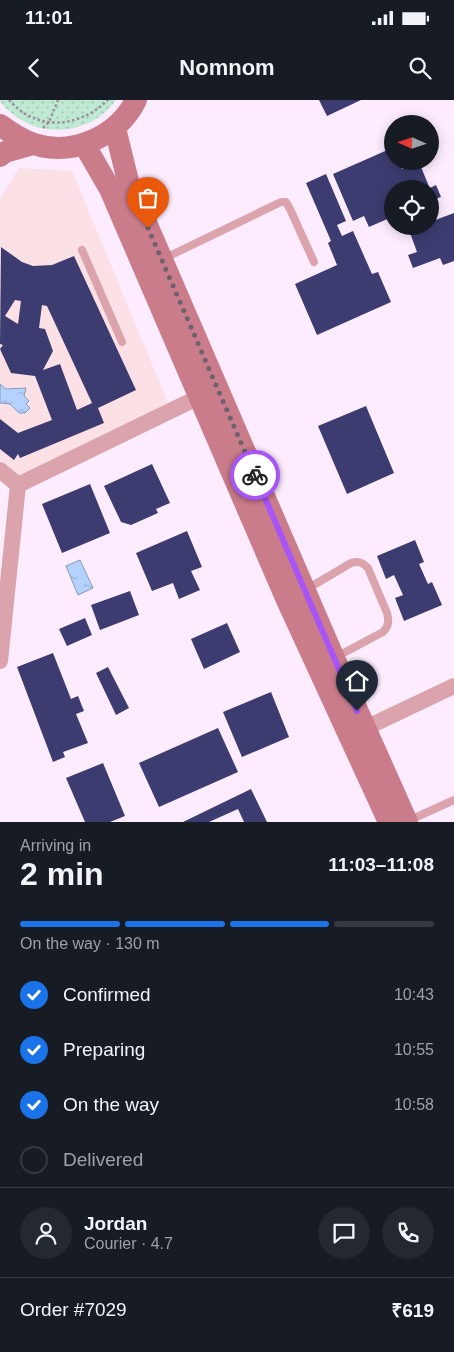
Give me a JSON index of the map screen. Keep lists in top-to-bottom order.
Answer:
{
  "north": "left",
  "page": {
    "status": "11:01",
    "header": "Nomnom",
    "heading": ["2 min", "Arriving in", "11:03–11:08"],
    "panel": [
      "Jordan",
      "Courier · 4.7",
      "Order #7029",
      "₹619"
    ],
    "bar": "On the way · 130 m",
    "list": [
      ["Confirmed", "10:43"],
      ["Preparing", "10:55"],
      ["On the way", "10:58"],
      "Delivered"
    ]
  }
}
